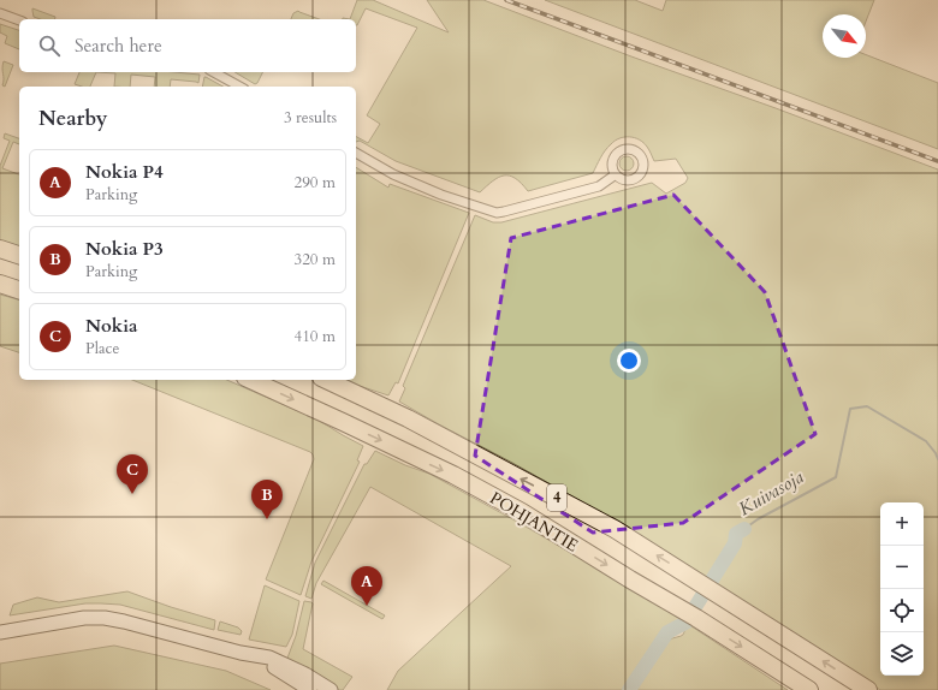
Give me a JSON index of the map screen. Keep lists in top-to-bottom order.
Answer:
{
  "streets": {
    "highway": ["4", "POHJANTIE"]
  },
  "water": ["Kuivasoja"],
  "north": "bottom right",
  "page": {
    "search": "Search here",
    "heading": ["Nearby", "3 results"],
    "list": [
      {
        "mark": "A",
        "name": "Nokia P4",
        "note": "Parking",
        "value": "290 m"
      },
      {
        "mark": "B",
        "name": "Nokia P3",
        "note": "Parking",
        "value": "320 m"
      },
      {
        "mark": "C",
        "name": "Nokia",
        "note": "Place",
        "value": "410 m"
      }
    ],
    "pins": ["C", "B", "A"],
    "map_buttons": ["+", "−"]
  }
}
